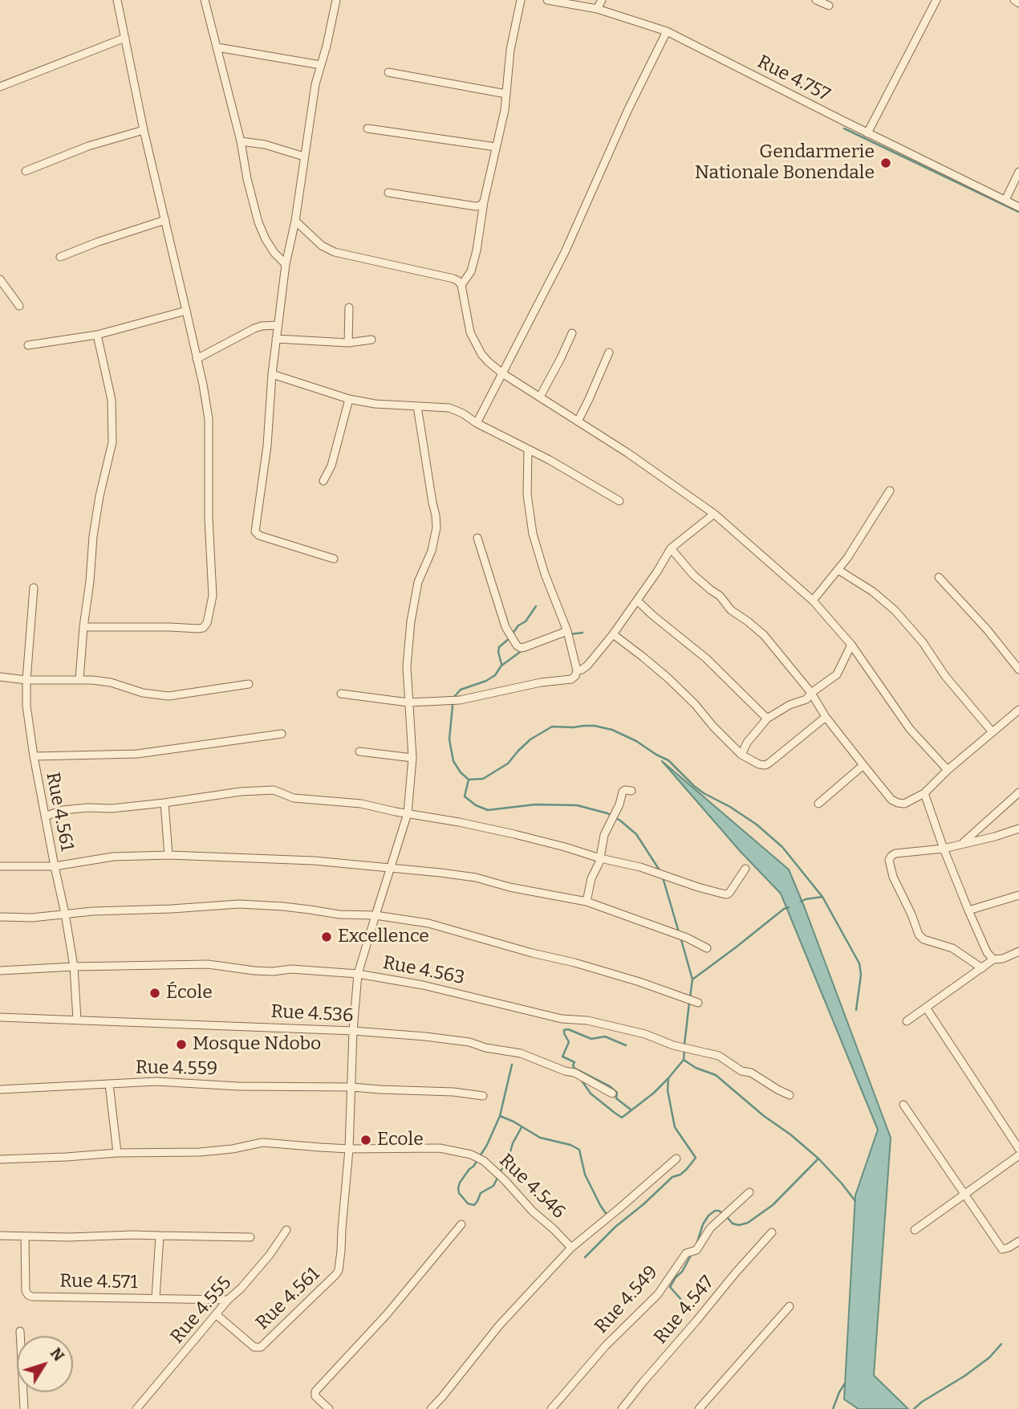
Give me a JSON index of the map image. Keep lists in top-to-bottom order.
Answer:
{
  "streets": {
    "street": [
      "Rue 4.757",
      "Rue 4.561",
      "Rue 4.563",
      "Rue 4.536",
      "Rue 4.559",
      "Rue 4.546",
      "Rue 4.571",
      "Rue 4.549",
      "Rue 4.555",
      "Rue 4.547"
    ]
  },
  "crossings": [
    ["Rue 4.561", "Rue 4.563"],
    ["Rue 4.561", "Rue 4.536"],
    ["Rue 4.561", "Rue 4.546"],
    ["Rue 4.561", "Rue 4.555"],
    ["Rue 4.571", "Rue 4.555"]
  ],
  "places": [
    "Gendarmerie Nationale Bonendale",
    "Excellence",
    "École",
    "Mosque Ndobo",
    "Ecole"
  ],
  "north": "top right"
}
